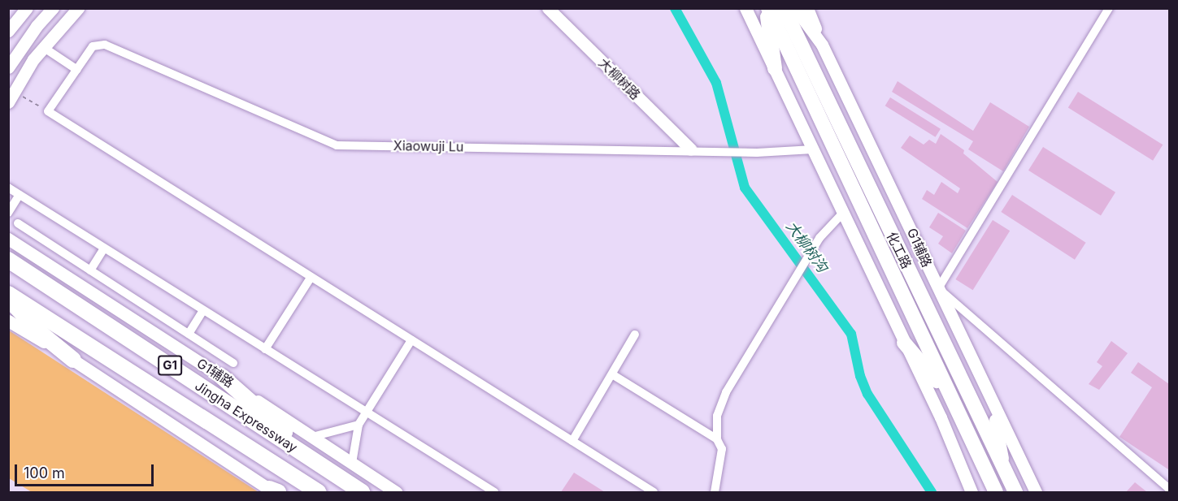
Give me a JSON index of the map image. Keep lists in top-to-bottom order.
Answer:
{
  "streets": {
    "highway": ["G1", "Jingha Expressway"],
    "main road": ["化工路"],
    "street": ["大柳树路", "Xiaowuji Lu", "G1辅路"]
  },
  "crossings": [
    ["大柳树路", "Xiaowuji Lu"]
  ],
  "water": ["大柳树沟"],
  "scale_bar": "100 m"
}
